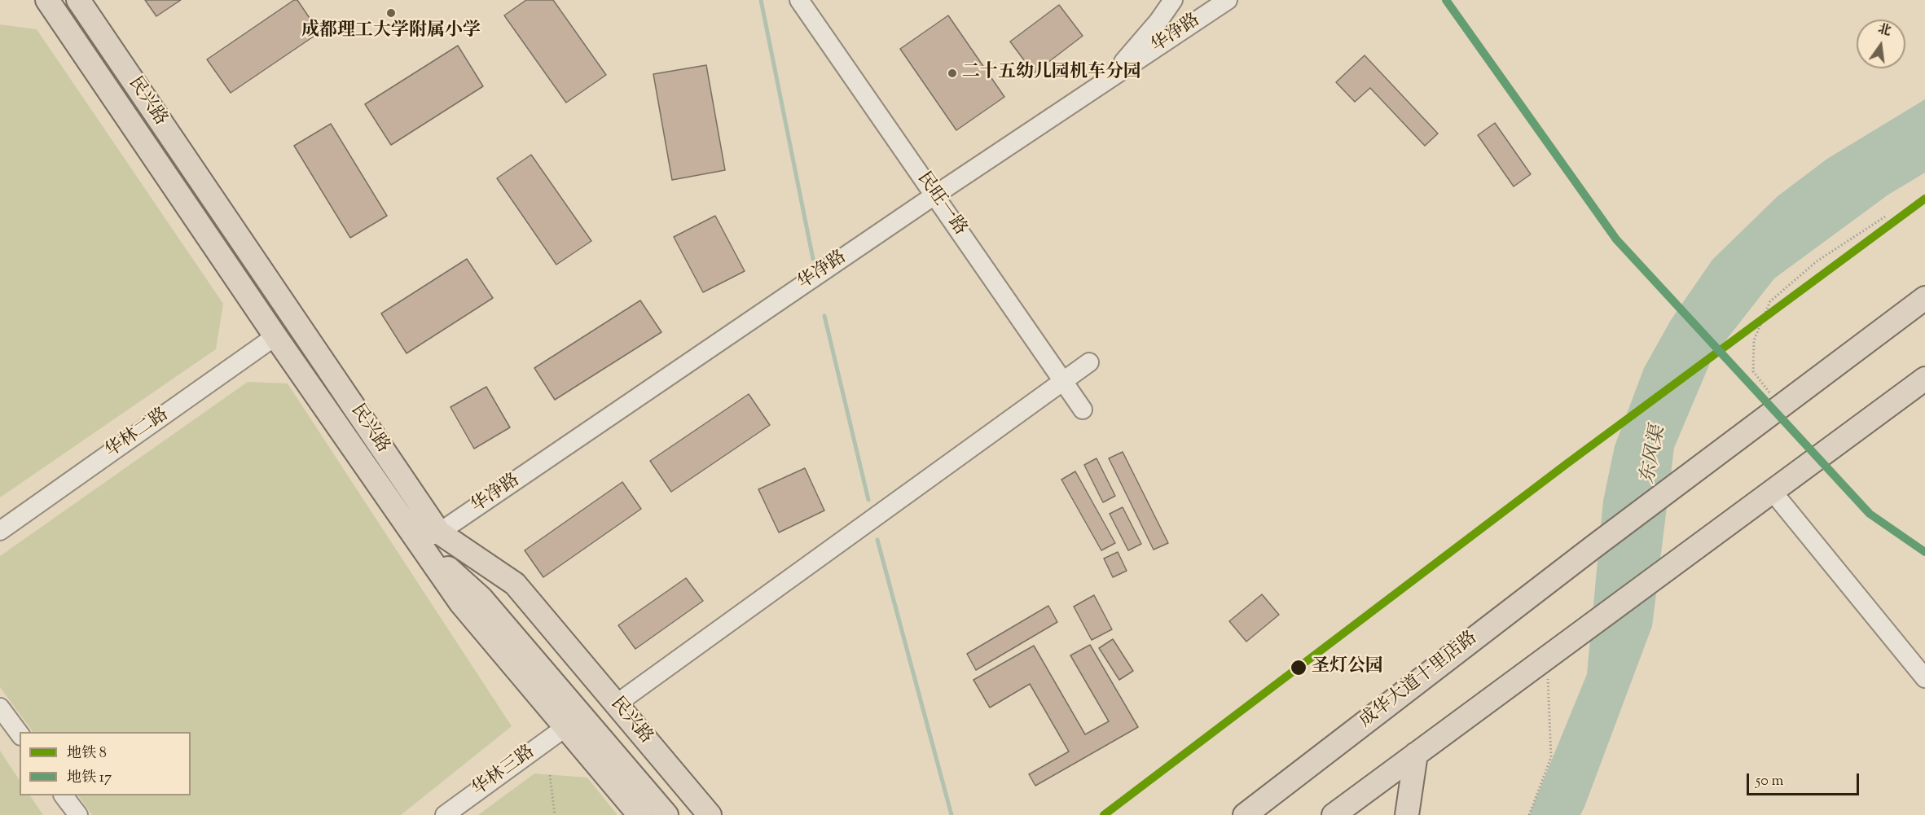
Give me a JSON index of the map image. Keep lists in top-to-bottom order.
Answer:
{
  "streets": {
    "main road": ["民兴路", "成华大道十里店路"],
    "street": [
      "华净路",
      "民旺一路",
      "华林二路",
      "华林三路"
    ]
  },
  "crossings": [
    ["华净路", "民兴路"],
    ["华净路", "民旺一路"],
    ["民兴路", "华林二路"],
    ["民兴路", "华林三路"]
  ],
  "water": ["东风渠"],
  "places": ["成都理工大学附属小学", "二十五幼儿园机车分园", "圣灯公园"],
  "lines": ["metro line 17", "metro line 8"],
  "legend": ["地铁 8", "地铁 17"],
  "scale_bar": "50 m",
  "north": "top"
}
